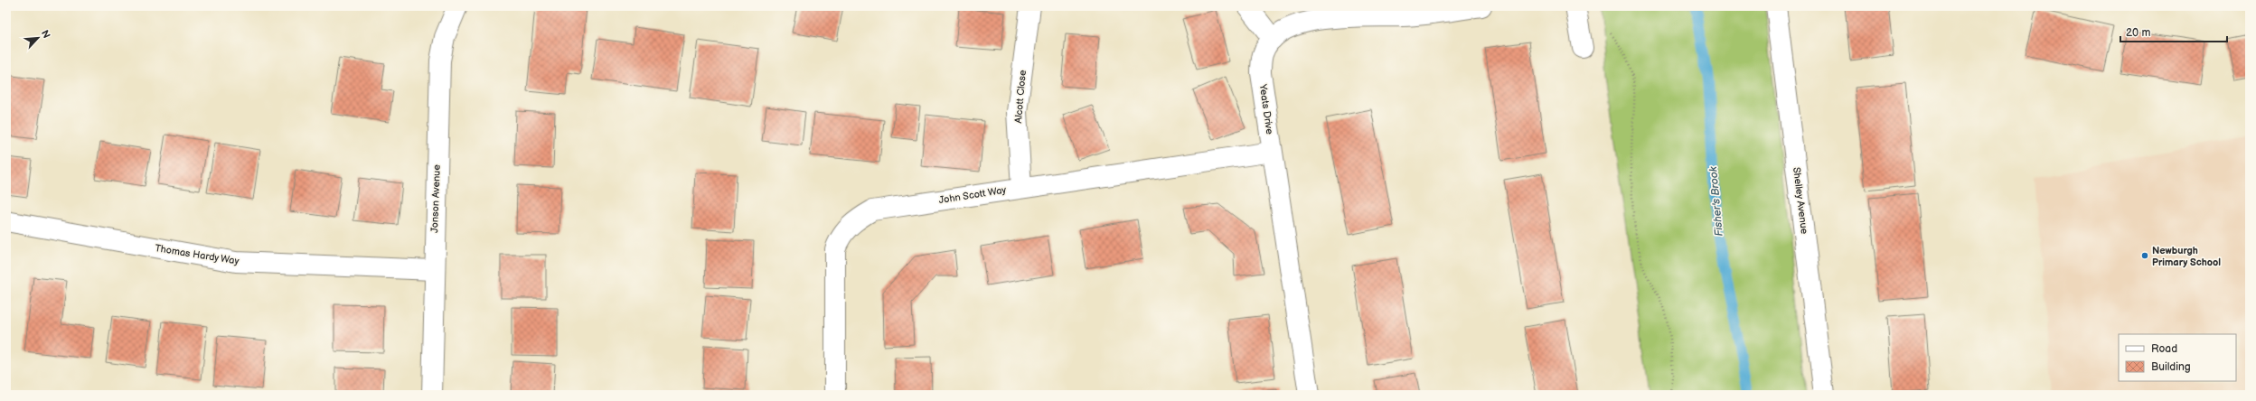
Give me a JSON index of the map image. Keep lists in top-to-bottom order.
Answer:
{
  "streets": {
    "street": [
      "Alcott Close",
      "Yeats Drive",
      "John Scott Way",
      "Jonson Avenue",
      "Shelley Avenue",
      "Thomas Hardy Way"
    ]
  },
  "crossings": [
    ["Alcott Close", "John Scott Way"],
    ["Yeats Drive", "John Scott Way"],
    ["Jonson Avenue", "Thomas Hardy Way"]
  ],
  "water": ["Fisher's Brook"],
  "places": ["Newburgh Primary School"],
  "legend": ["Road", "Building"],
  "scale_bar": "20 m",
  "north": "top right"
}
